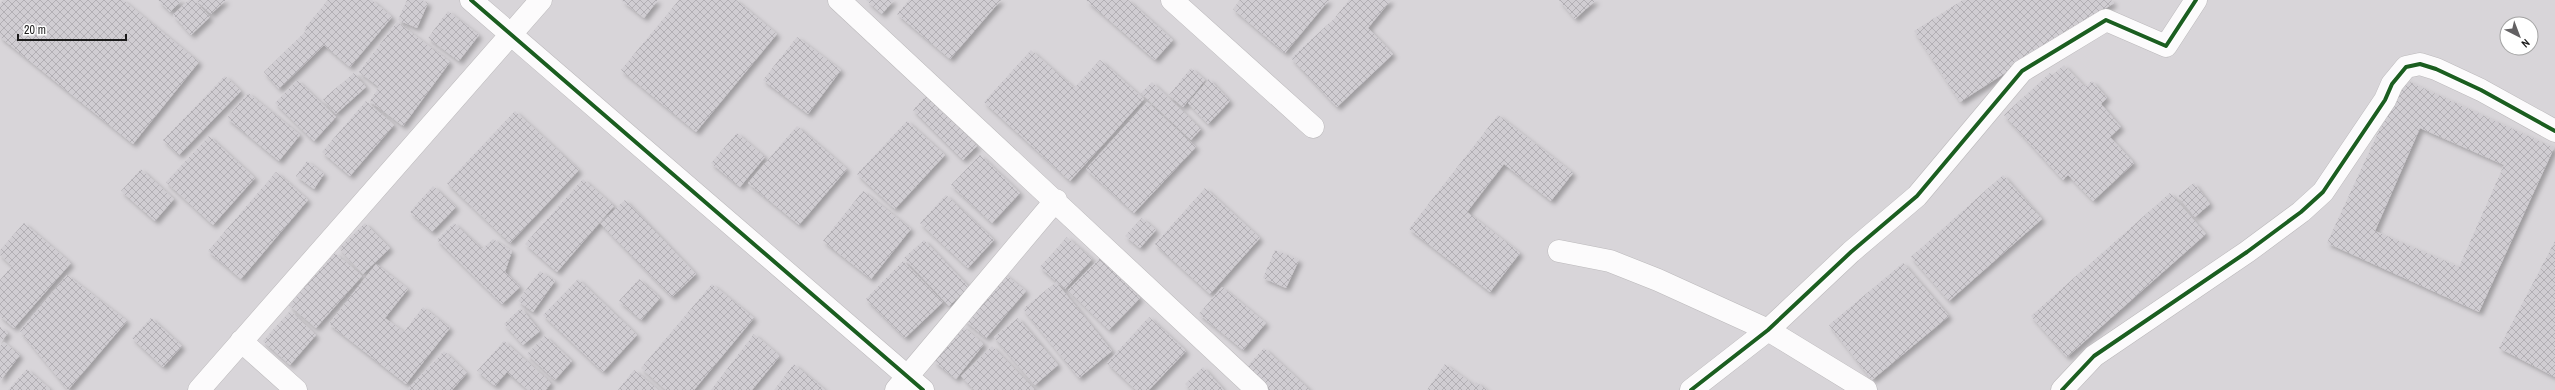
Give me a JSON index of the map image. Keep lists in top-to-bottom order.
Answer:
{
  "scale_bar": "20 m",
  "north": "bottom right"
}
